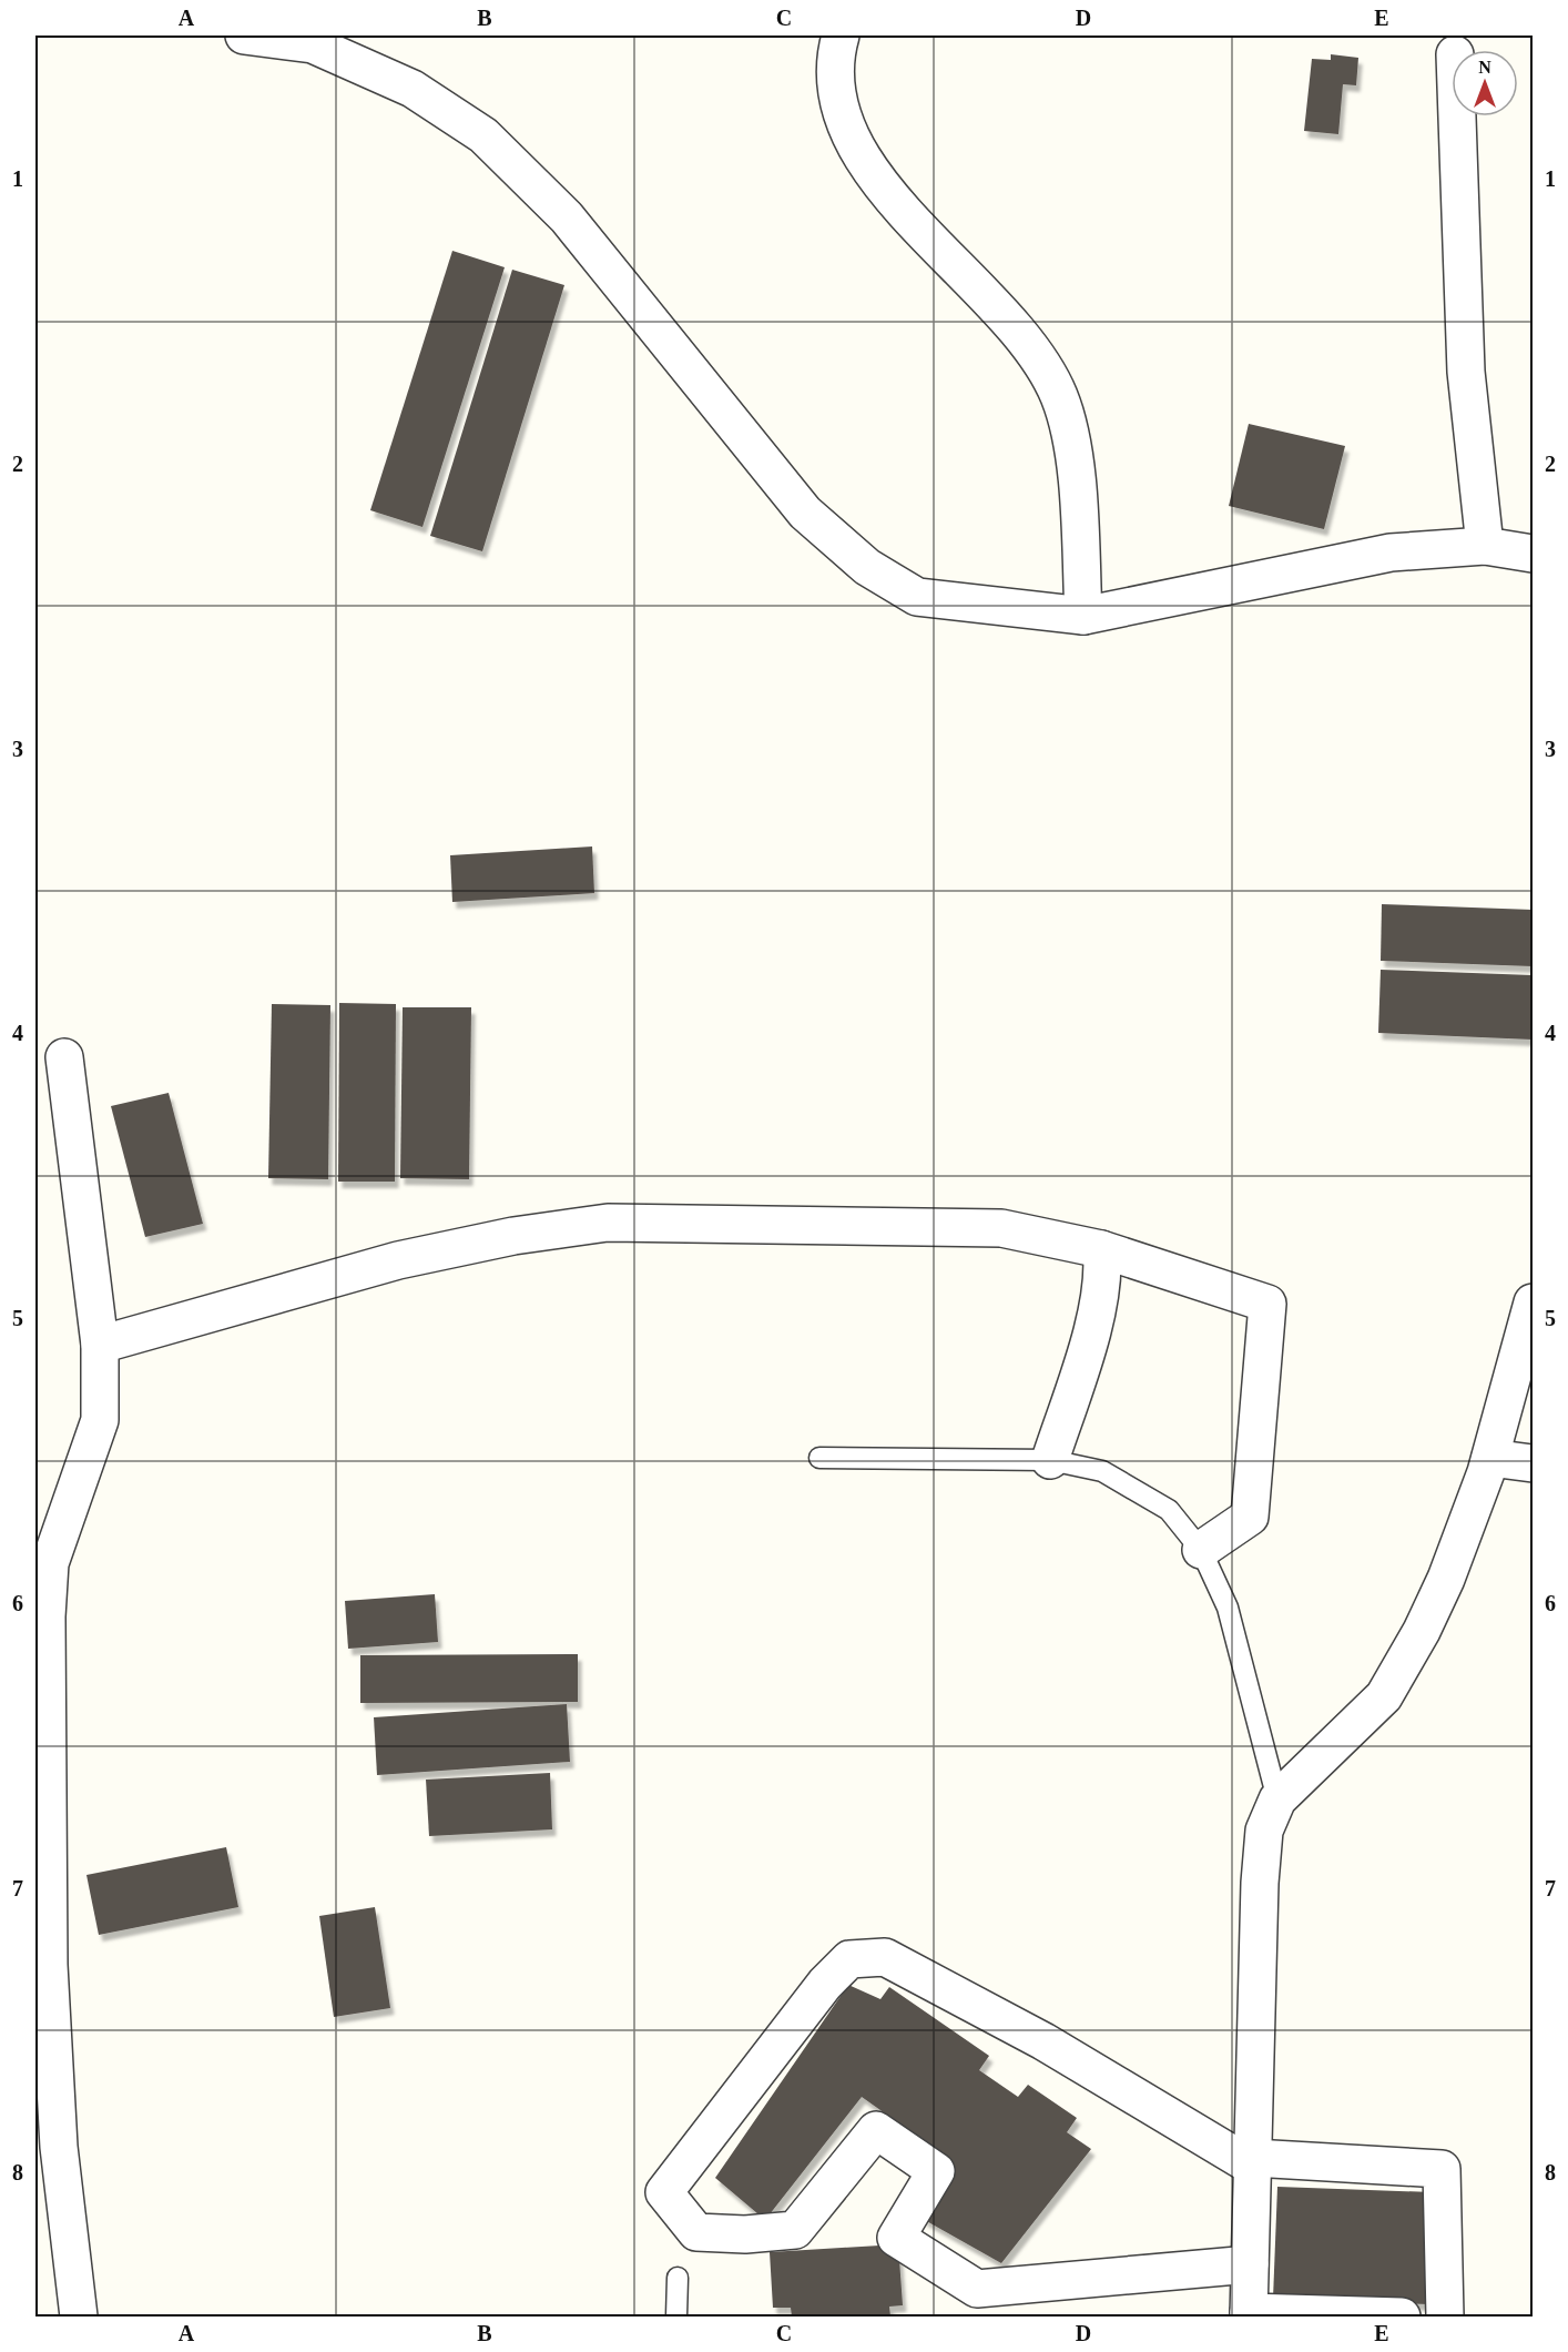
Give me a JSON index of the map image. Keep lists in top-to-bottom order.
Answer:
{
  "north": "top",
  "grid": {
    "columns": [
      "A",
      "B",
      "C",
      "D",
      "E"
    ],
    "rows": [
      "1",
      "2",
      "3",
      "4",
      "5",
      "6",
      "7",
      "8"
    ]
  }
}
